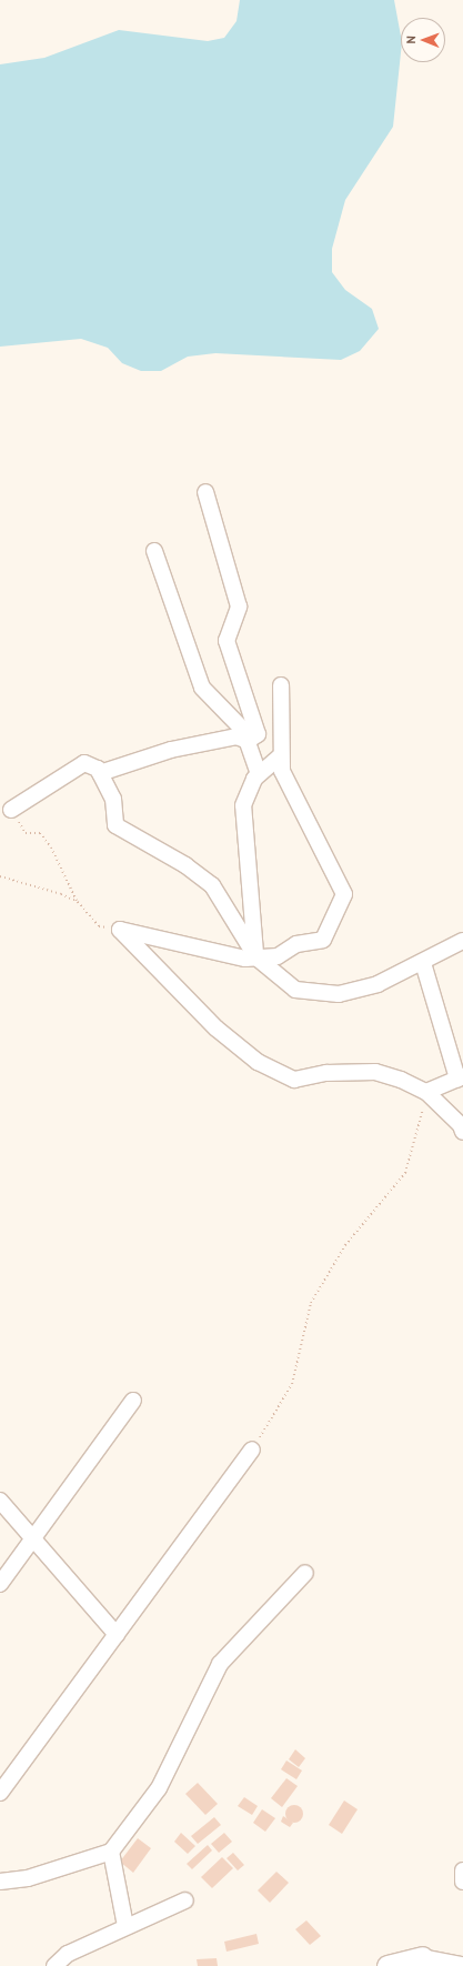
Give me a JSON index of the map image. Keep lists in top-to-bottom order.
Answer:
{
  "north": "left"
}
